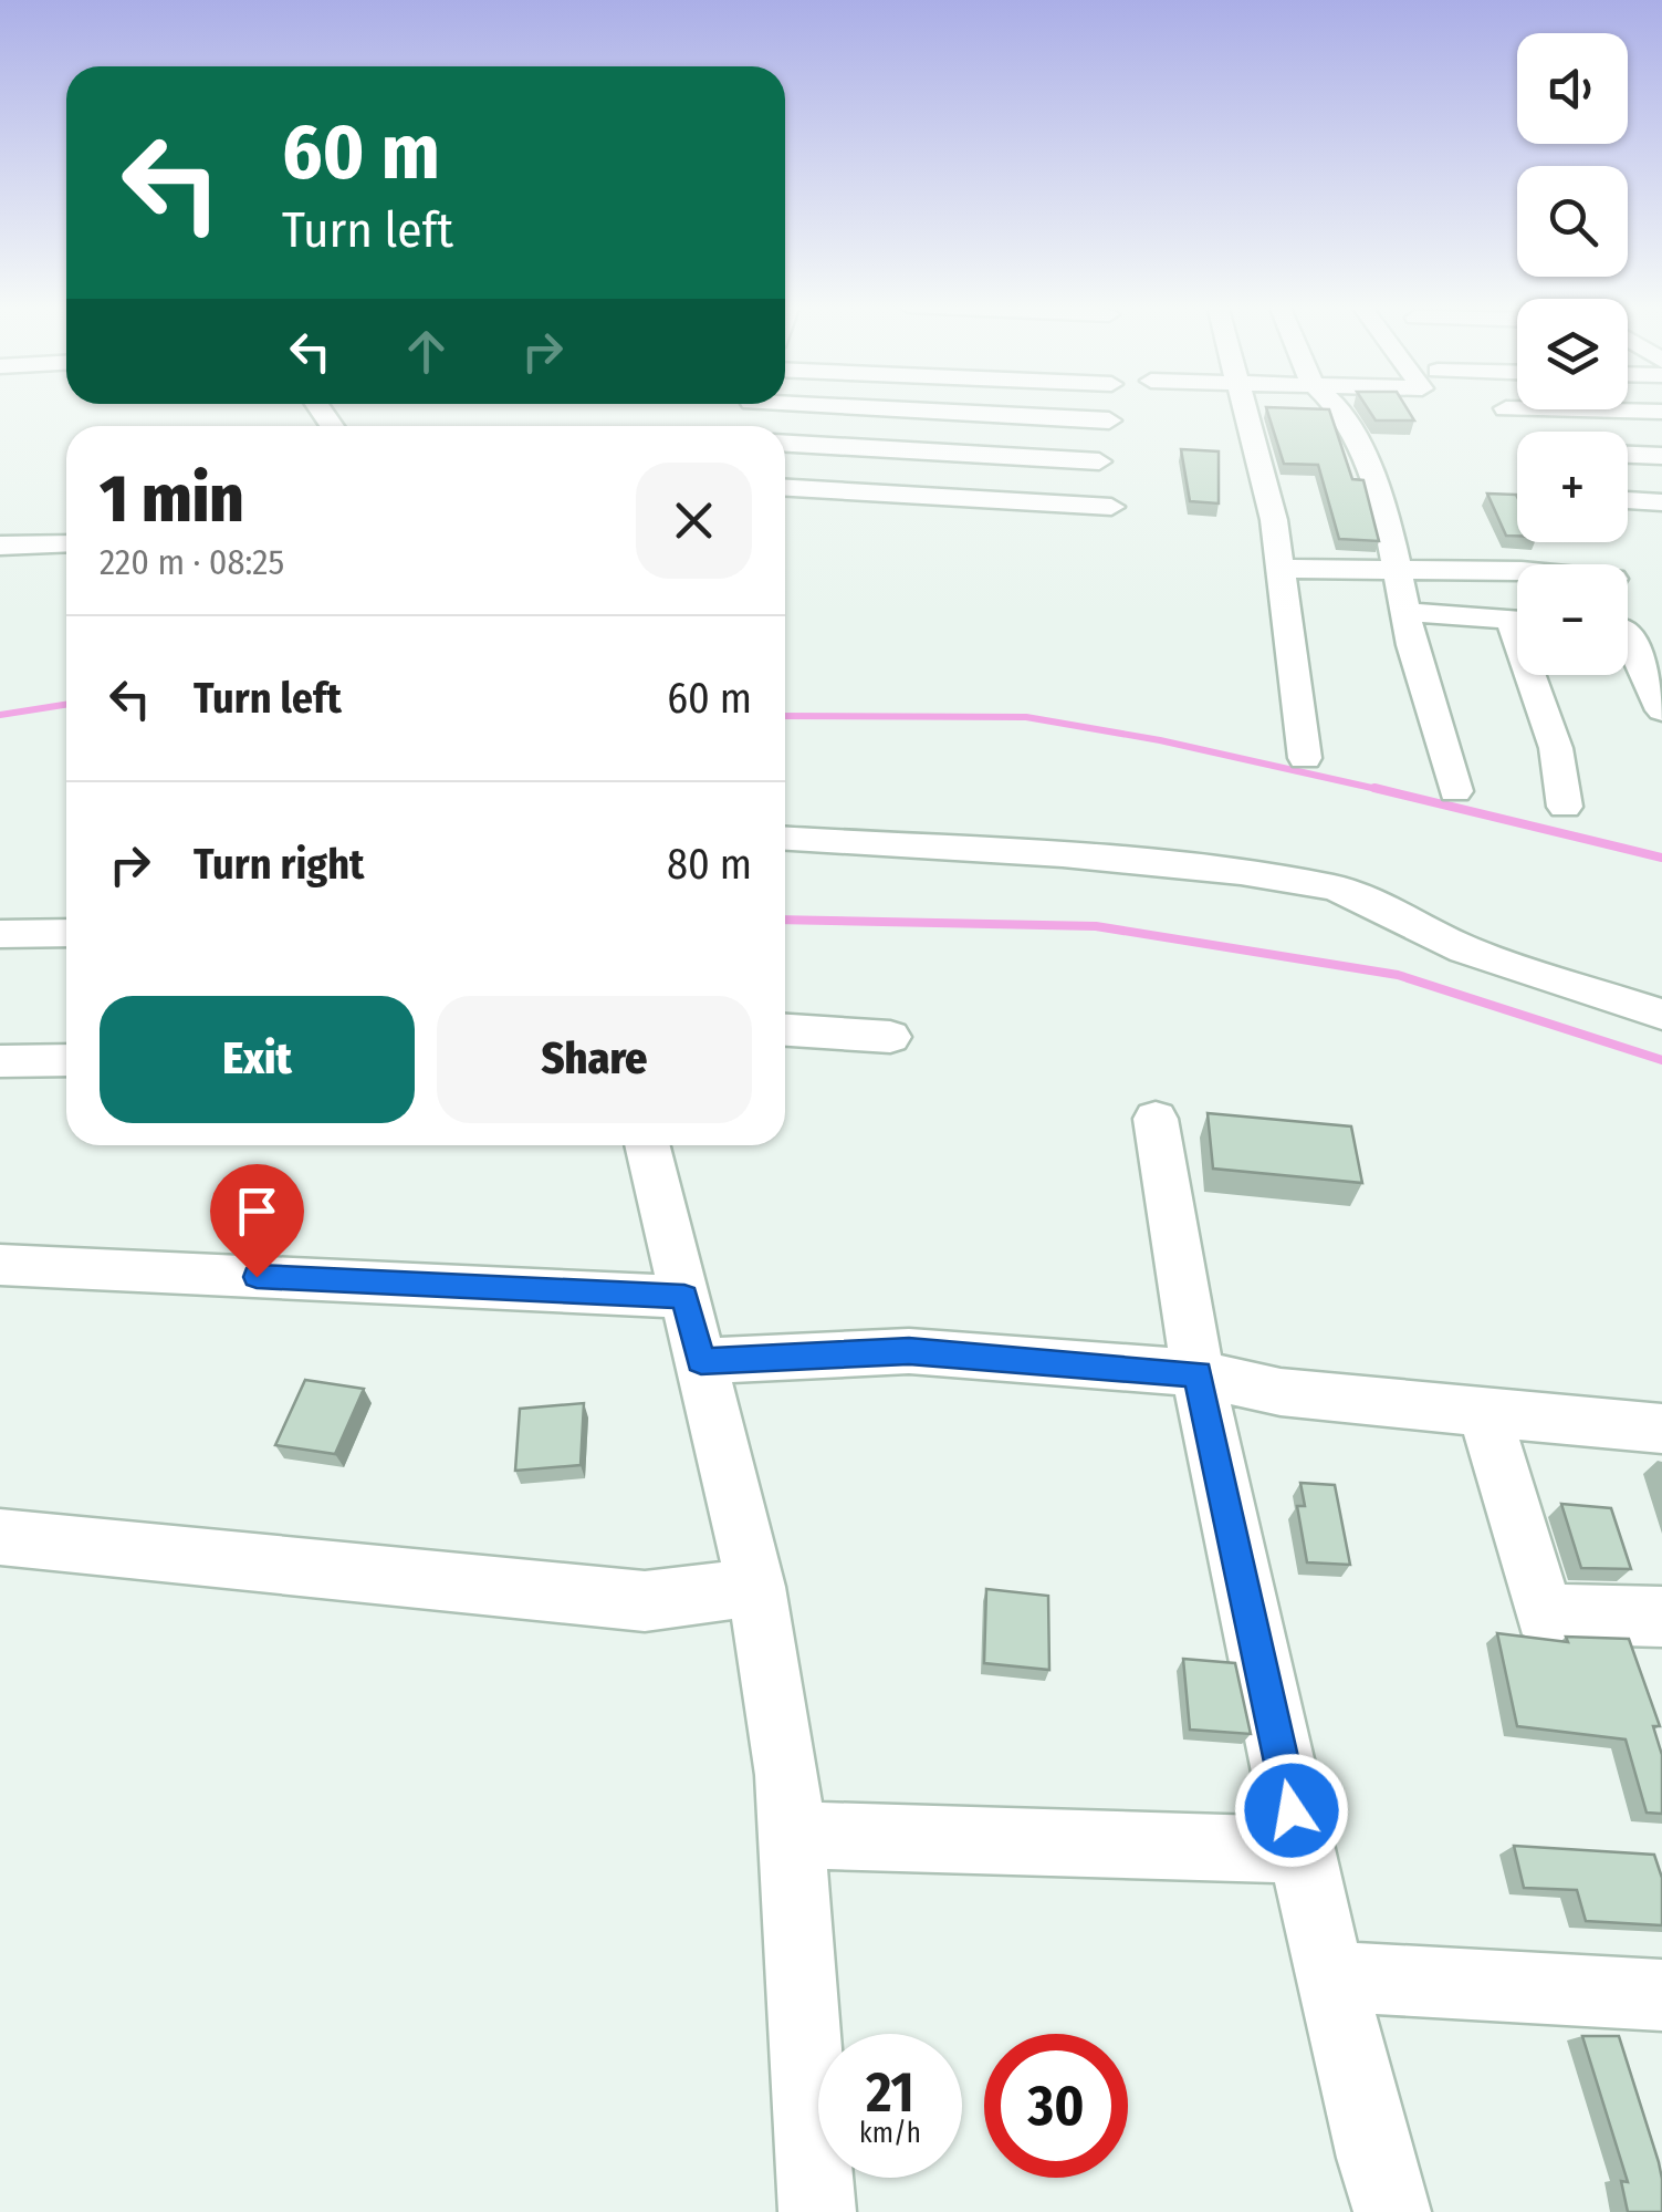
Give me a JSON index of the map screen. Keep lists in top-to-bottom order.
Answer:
{
  "page": {
    "map_buttons": ["+", "−"],
    "turn": ["60 m", "Turn left"],
    "heading": ["1 min", "220 m · 08:25"],
    "list": [
      {
        "name": "Turn left",
        "value": "60 m"
      },
      {
        "name": "Turn right",
        "value": "80 m"
      }
    ],
    "buttons": ["Exit", "Share"],
    "speed": "21 km/h",
    "limit": "30"
  }
}
